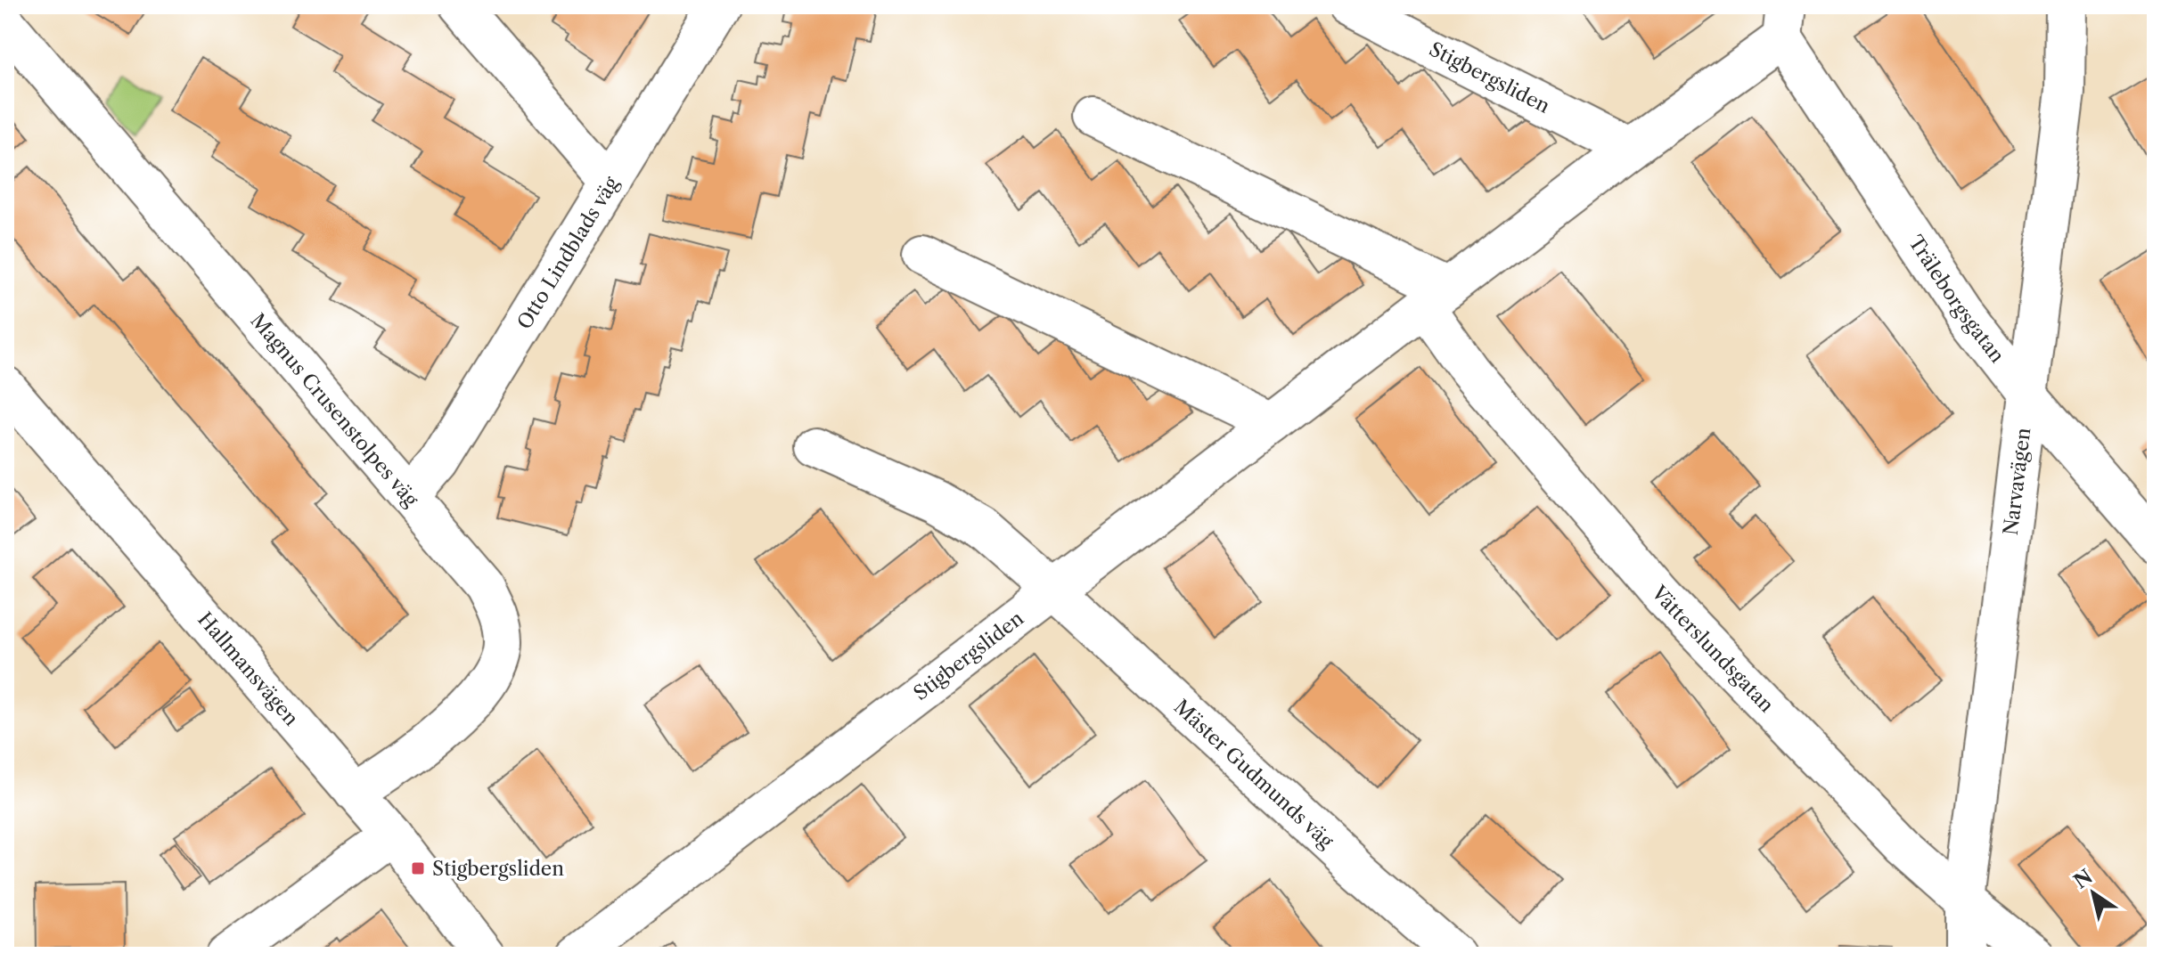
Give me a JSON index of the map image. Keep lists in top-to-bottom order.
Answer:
{
  "streets": {
    "street": [
      "Stigbergsliden",
      "Otto Lindblads väg",
      "Träleborgsgatan",
      "Magnus Crusenstolpes väg",
      "Narvavägen",
      "Vätterslundsgatan",
      "Hallmansvägen",
      "Mäster Gudmunds väg"
    ]
  },
  "crossings": [
    ["Stigbergsliden", "Träleborgsgatan"],
    ["Stigbergsliden", "Vätterslundsgatan"],
    ["Stigbergsliden", "Mäster Gudmunds väg"],
    ["Otto Lindblads väg", "Magnus Crusenstolpes väg"],
    ["Träleborgsgatan", "Narvavägen"],
    ["Magnus Crusenstolpes väg", "Hallmansvägen"],
    ["Narvavägen", "Vätterslundsgatan"]
  ],
  "places": {
    "transit": ["Stigbergsliden"]
  },
  "north": "top left"
}
